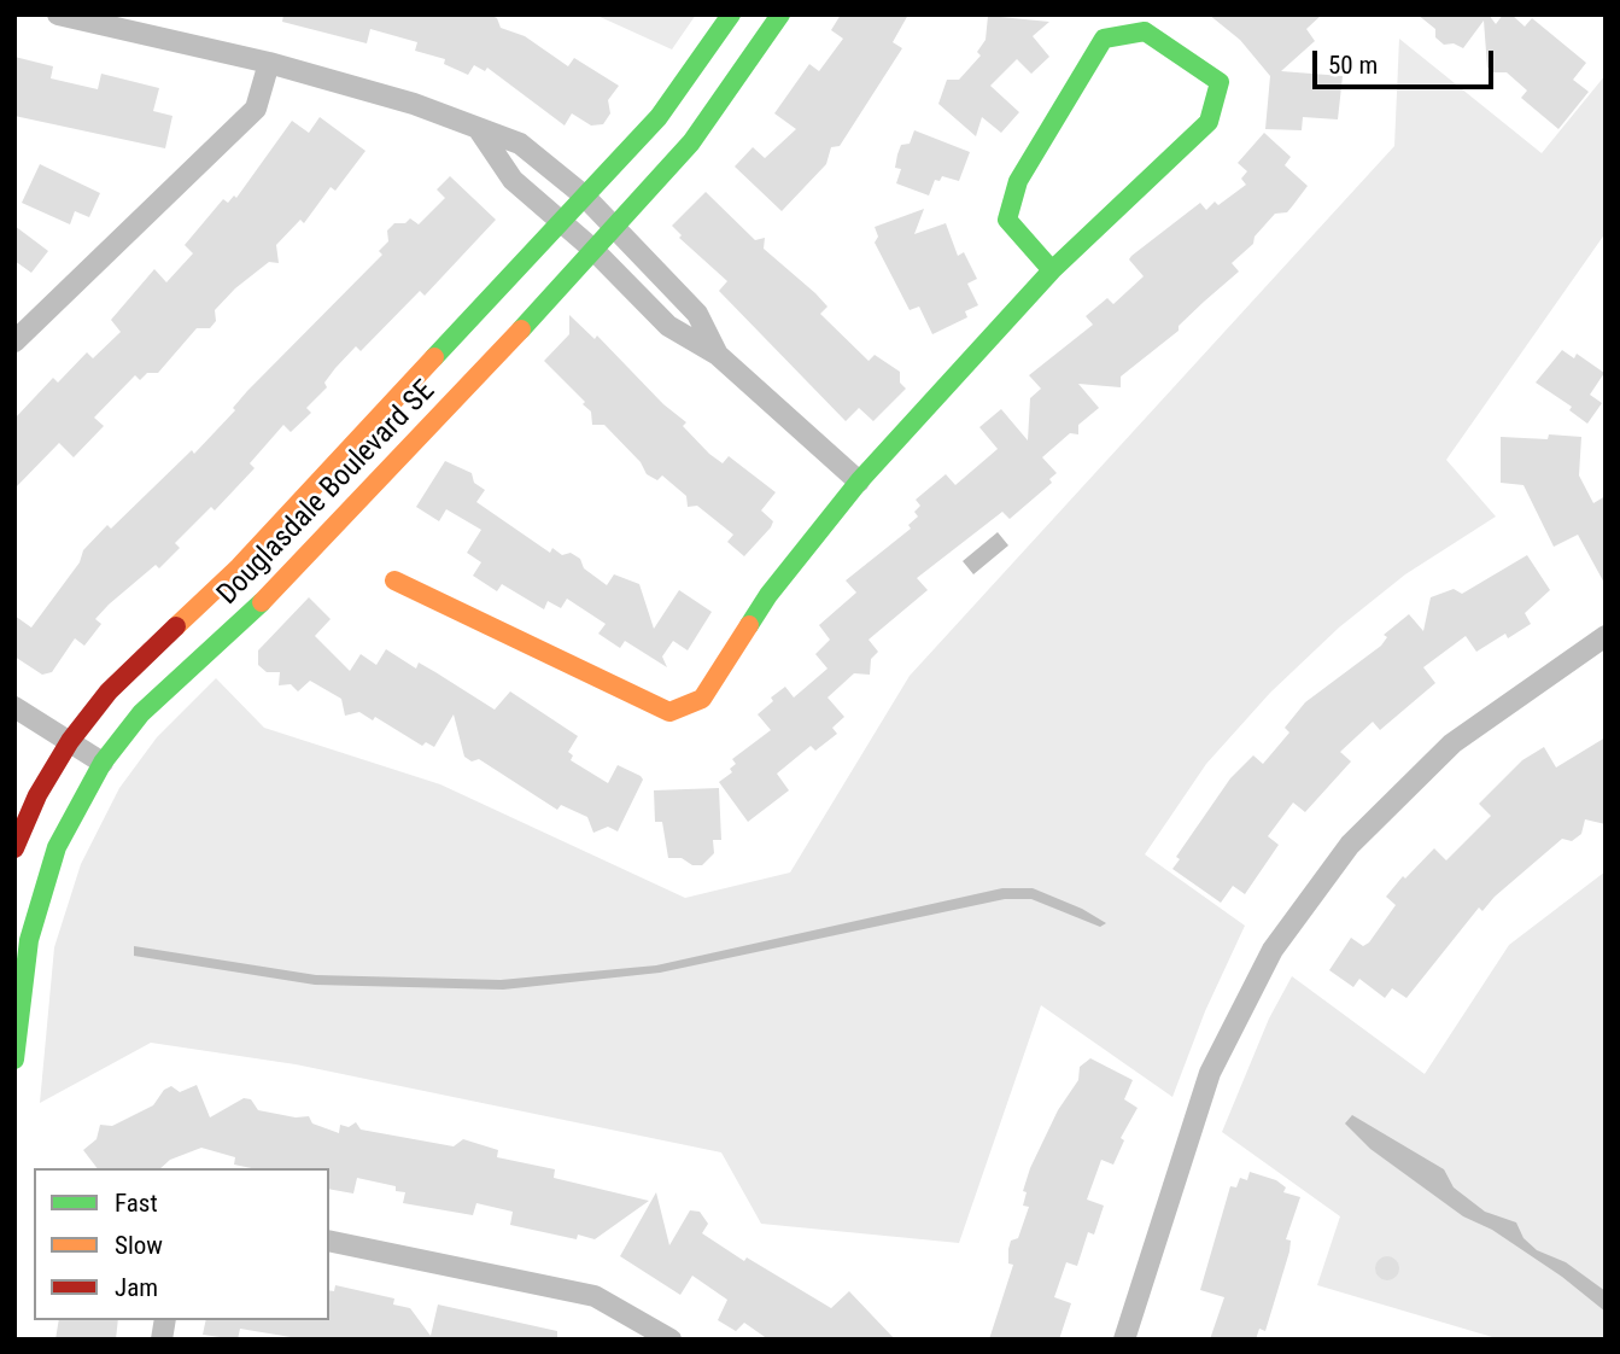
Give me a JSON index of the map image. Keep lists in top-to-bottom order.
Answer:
{
  "streets": {
    "street": ["Douglasdale Boulevard SE"]
  },
  "legend": ["Fast", "Slow", "Jam"],
  "scale_bar": "50 m"
}
